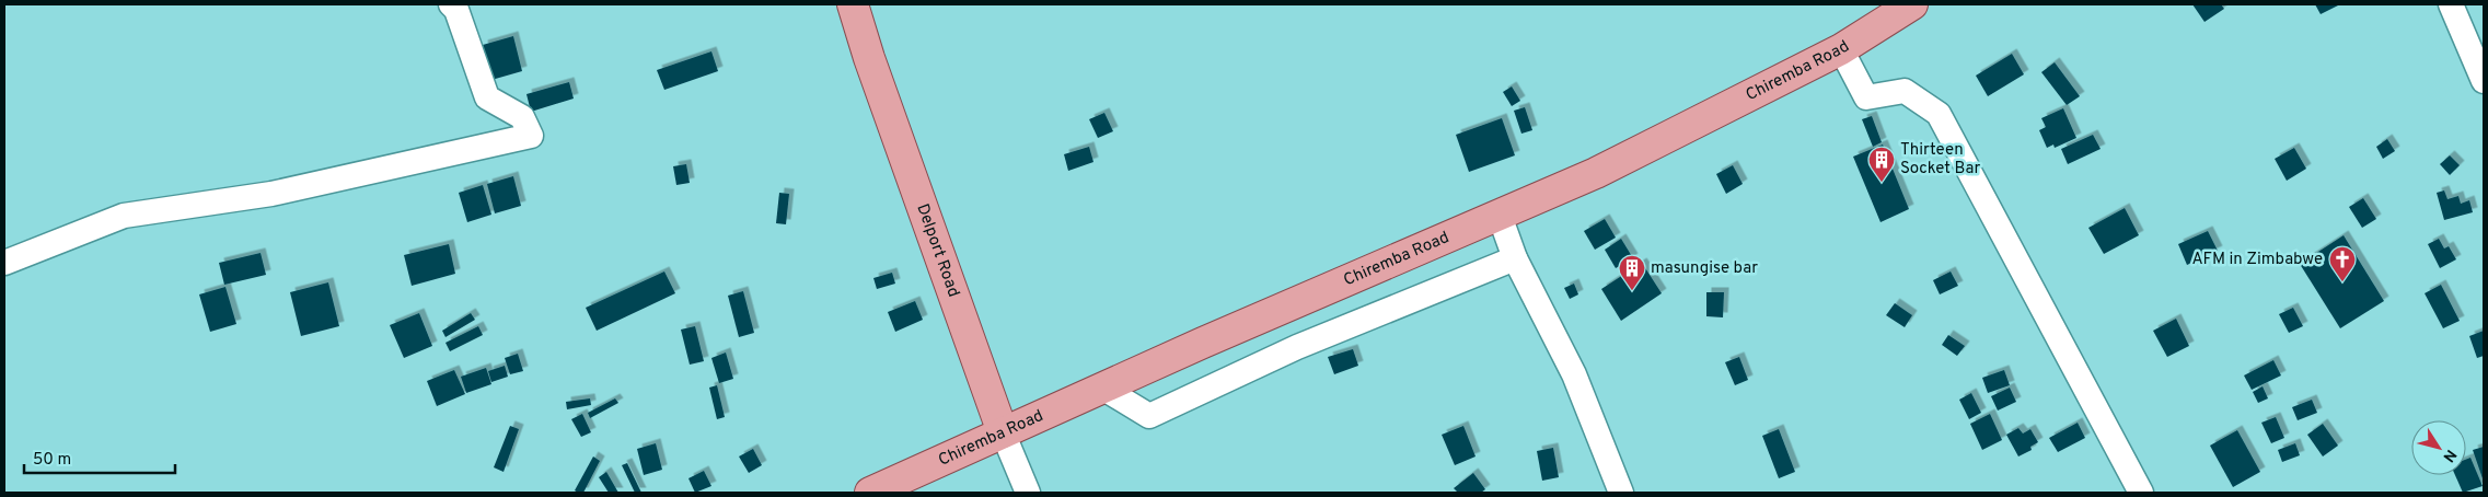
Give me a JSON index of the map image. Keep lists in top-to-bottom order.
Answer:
{
  "streets": {
    "main road": ["Chiremba Road", "Delport Road"]
  },
  "crossings": [
    ["Chiremba Road", "Delport Road"]
  ],
  "places": {
    "building": ["Thirteen Socket Bar", "masungise bar"],
    "church": ["AFM in Zimbabwe"]
  },
  "scale_bar": "50 m",
  "north": "bottom right"
}
